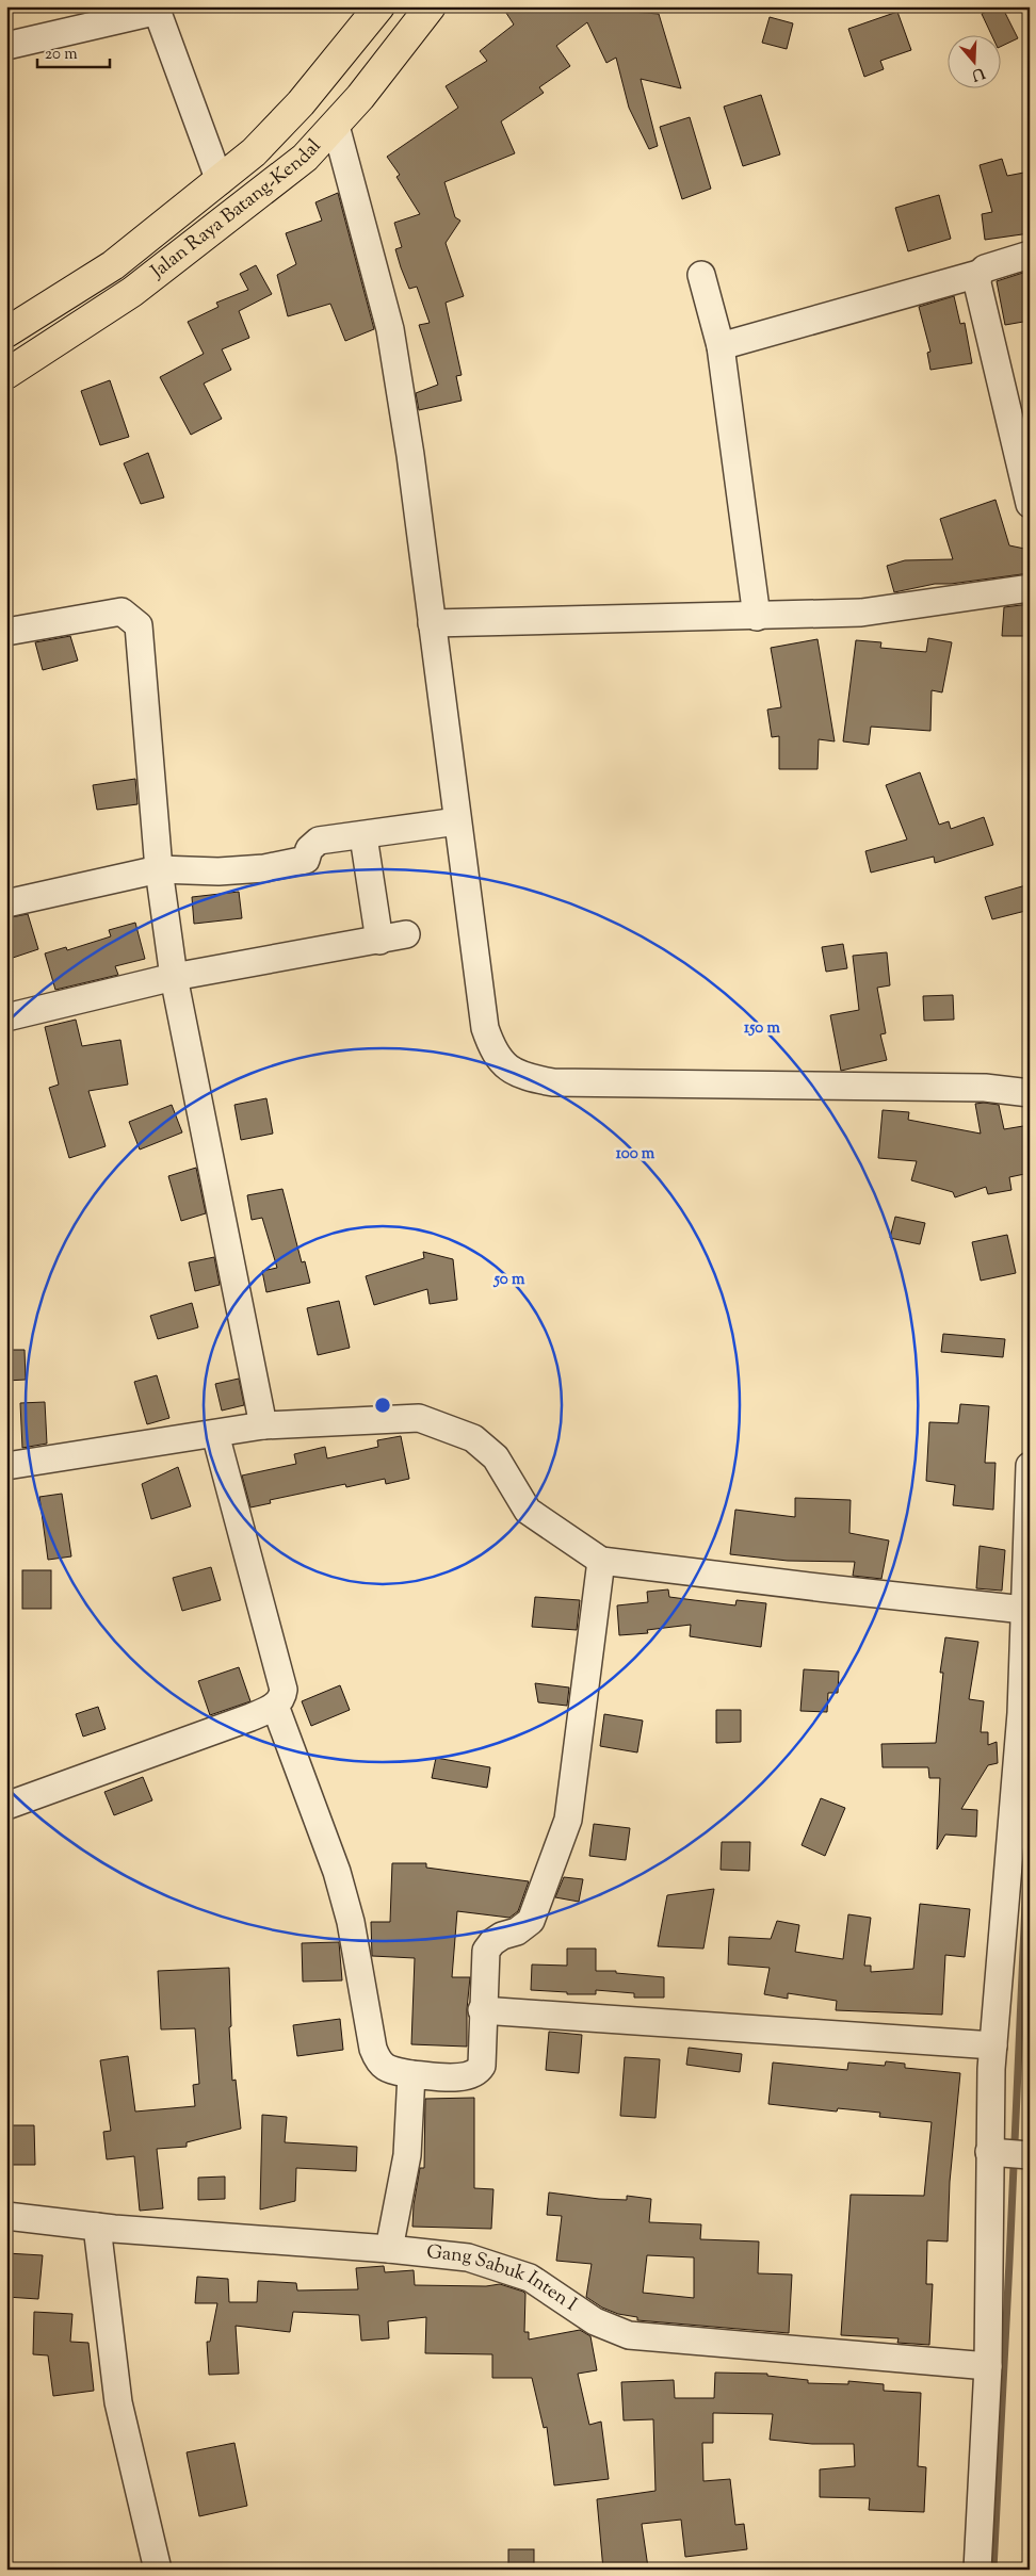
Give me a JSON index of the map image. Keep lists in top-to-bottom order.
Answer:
{
  "streets": {
    "highway": ["Jalan Raya Batang-Kendal"],
    "street": ["Gang Sabuk Inten I"]
  },
  "scale_bar": "20 m",
  "north": "bottom",
  "rings": ["150 m", "100 m", "50 m"]
}
